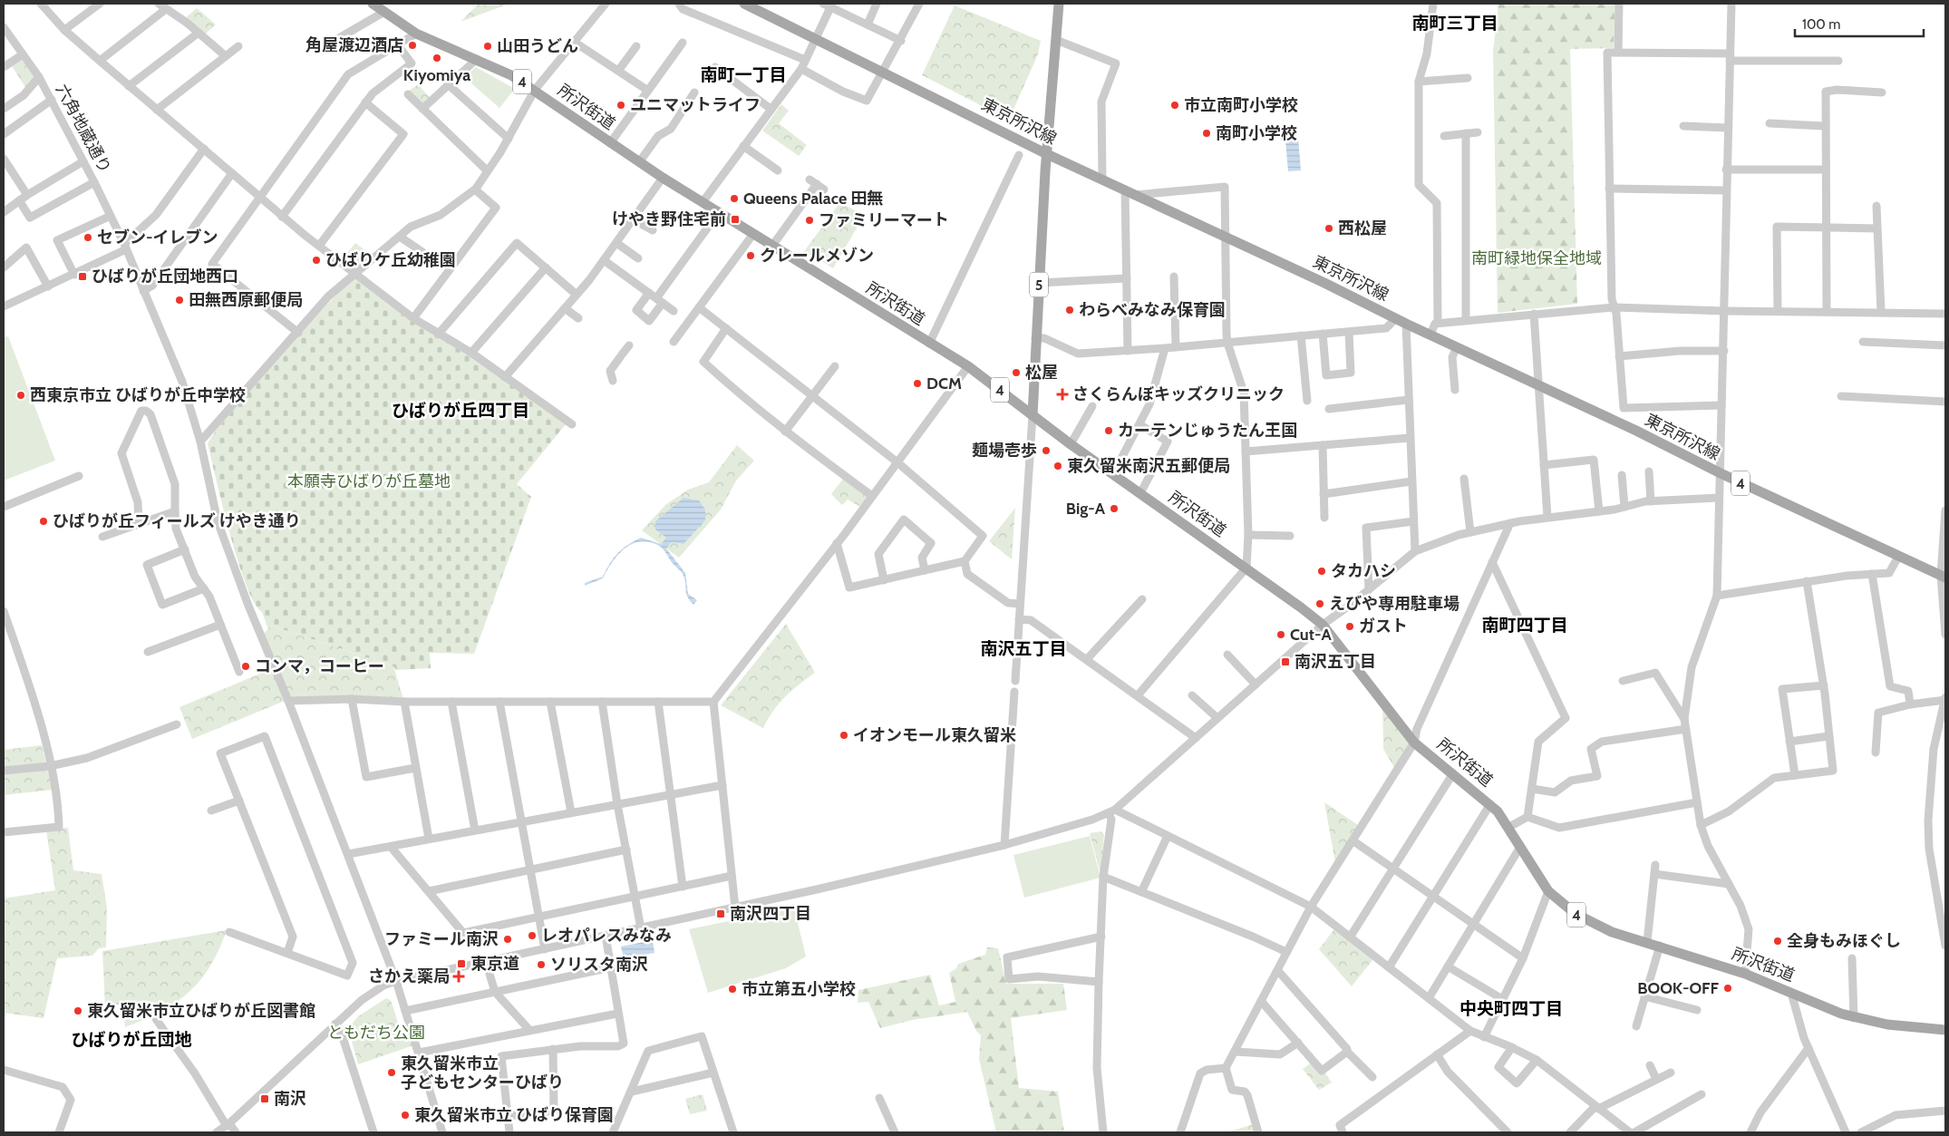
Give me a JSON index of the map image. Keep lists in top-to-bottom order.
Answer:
{
  "streets": {
    "main road": [
      "4",
      "所沢街道",
      "東京所沢線",
      "5"
    ],
    "street": ["六角地蔵通り"]
  },
  "crossings": [
    ["所沢街道", "5"],
    ["東京所沢線", "5"]
  ],
  "districts": [
    "南町三丁目",
    "南町一丁目",
    "ひばりが丘四丁目",
    "南町四丁目",
    "南沢五丁目",
    "中央町四丁目",
    "ひばりが丘団地"
  ],
  "parks": ["南町緑地保全地域", "本願寺ひばりが丘墓地", "ともだち公園"],
  "places": {
    "other": [
      "角屋渡辺酒店",
      "山田うどん",
      "Kiyomiya",
      "ユニマットライフ",
      "市立南町小学校",
      "南町小学校",
      "Queens Palace 田無",
      "ファミリーマート",
      "西松屋",
      "セブン-イレブン",
      "クレールメゾン",
      "ひばりケ丘幼稚園",
      "田無西原郵便局",
      "わらべみなみ保育園",
      "松屋",
      "DCM",
      "西東京市立 ひばりが丘中学校",
      "カーテンじゅうたん王国",
      "麺場壱歩",
      "東久留米南沢五郵便局",
      "Big-A",
      "ひばりが丘フィールズ けやき通り",
      "タカハシ",
      "えびや専用駐車場",
      "ガスト",
      "Cut-A",
      "コンマ，コーヒー",
      "イオンモール東久留米",
      "レオパレスみなみ",
      "ファミール南沢",
      "全身もみほぐし",
      "ソリスタ南沢",
      "BOOK-OFF",
      "市立第五小学校",
      "東久留米市立ひばりが丘図書館",
      "東久留米市立 子どもセンターひばり",
      "東久留米市立 ひばり保育園"
    ],
    "transit": [
      "けやき野住宅前",
      "ひばりが丘団地西口",
      "南沢五丁目",
      "南沢四丁目",
      "東京道",
      "南沢"
    ],
    "health": ["さくらんぼキッズクリニック", "さかえ薬局"]
  },
  "scale_bar": "100 m"
}
